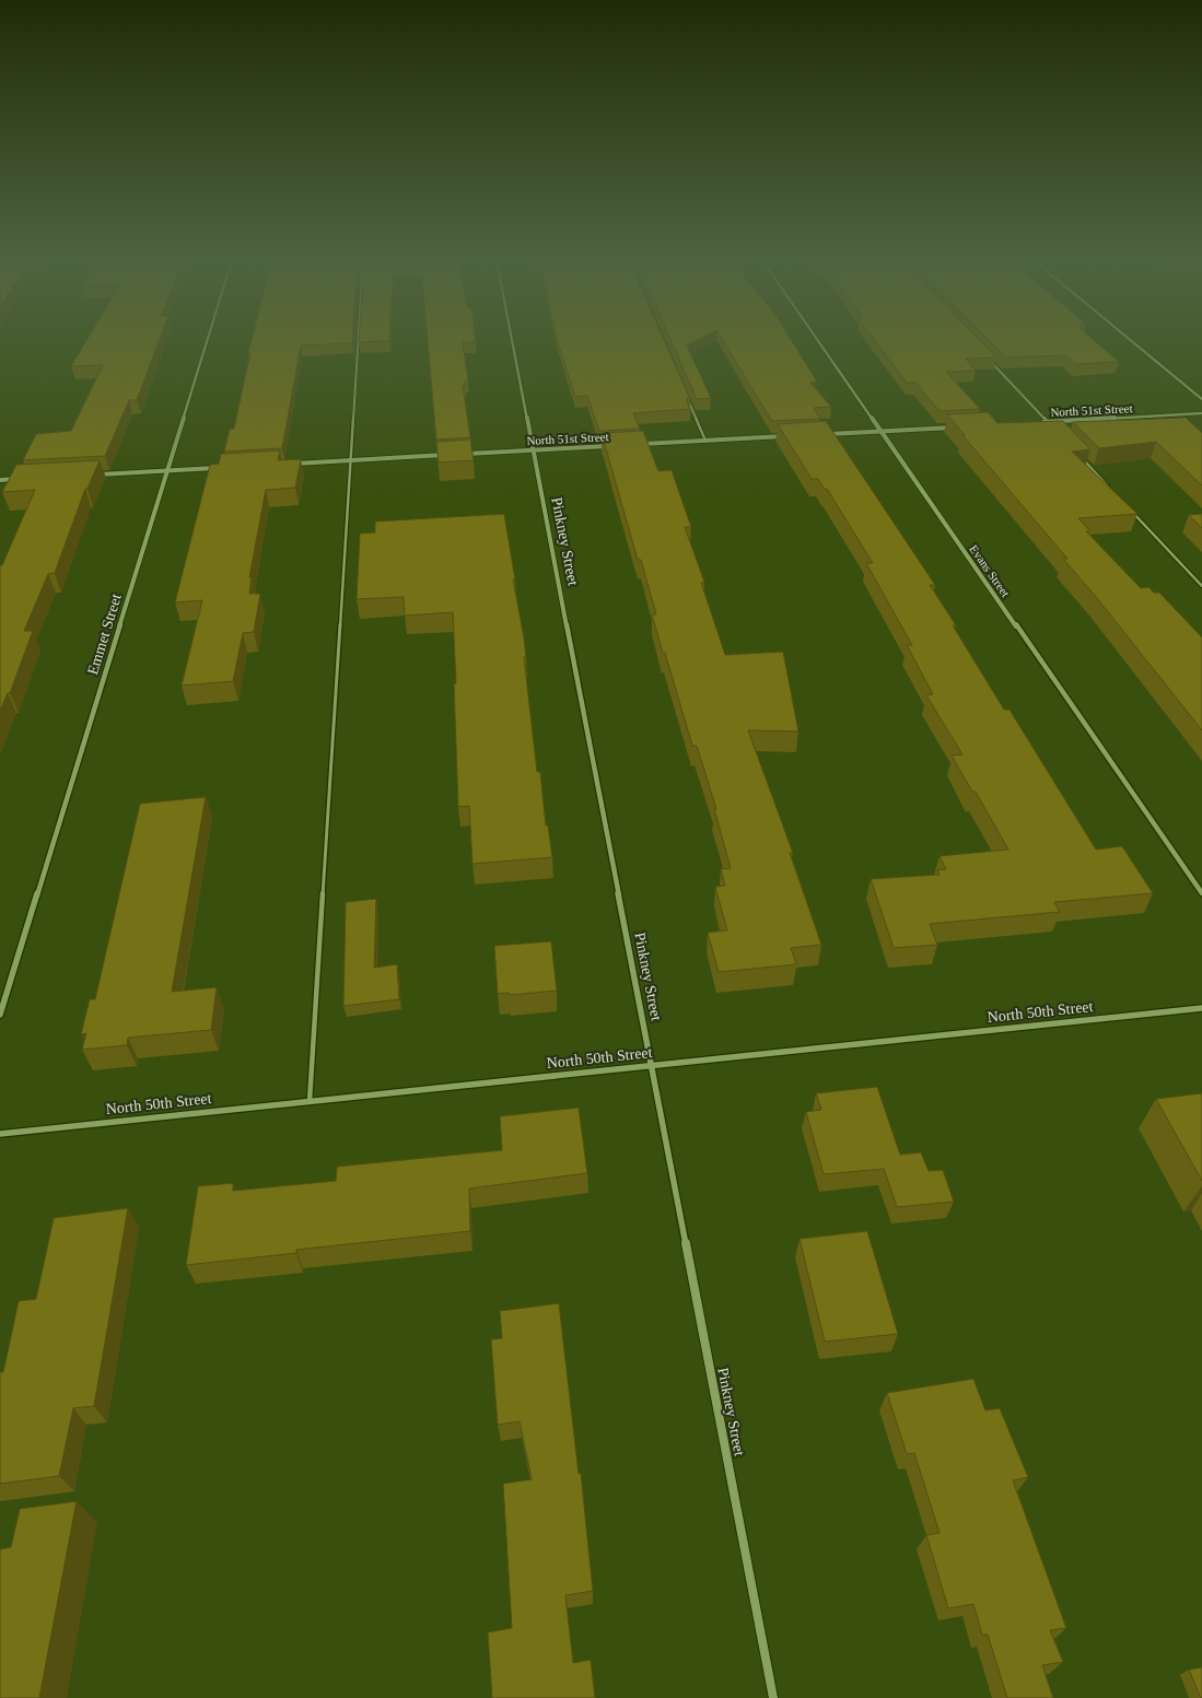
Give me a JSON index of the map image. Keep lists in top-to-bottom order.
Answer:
{
  "streets": {
    "street": [
      "North 51st Street",
      "Pinkney Street",
      "Evans Street",
      "Emmet Street",
      "North 50th Street"
    ]
  },
  "crossings": [
    ["North 51st Street", "Pinkney Street"],
    ["Pinkney Street", "North 50th Street"]
  ]
}
